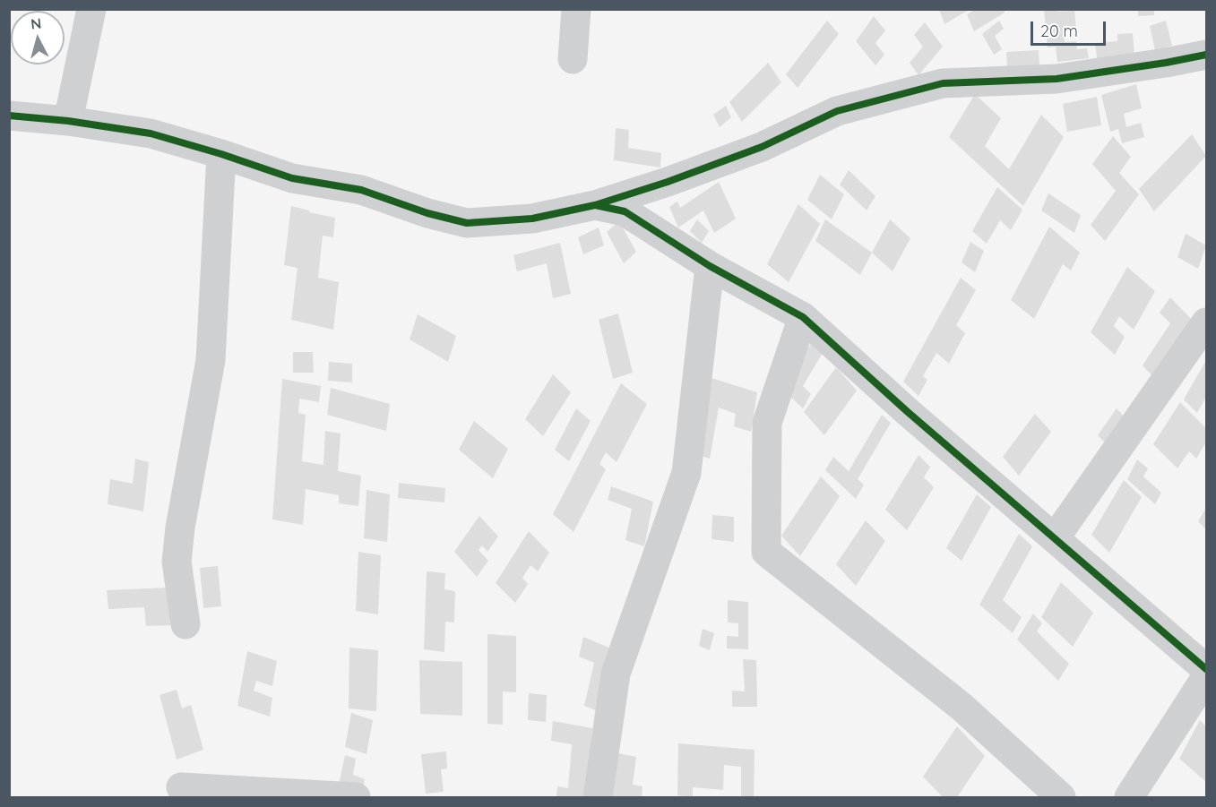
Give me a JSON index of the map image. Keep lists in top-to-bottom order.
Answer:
{
  "scale_bar": "20 m",
  "north": "top"
}
